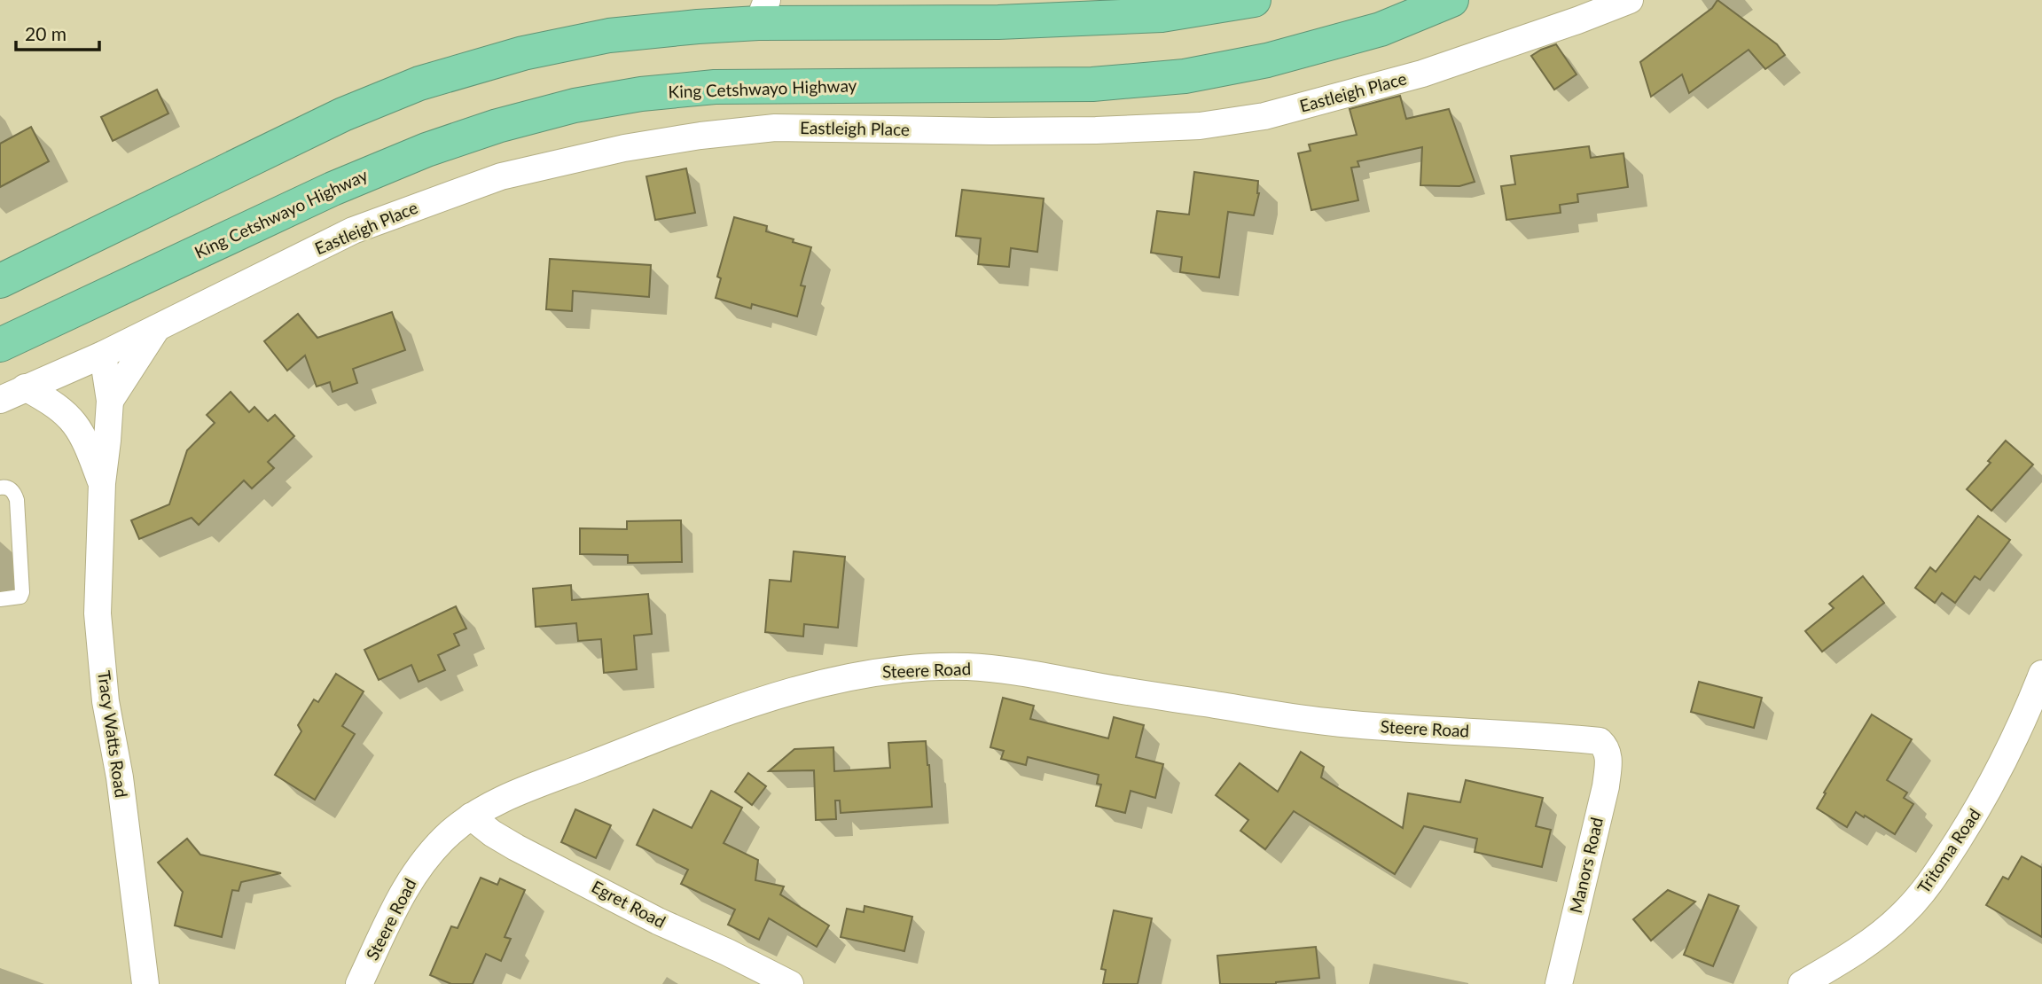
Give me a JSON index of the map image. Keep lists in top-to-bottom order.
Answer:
{
  "streets": {
    "highway": ["King Cetshwayo Highway"],
    "street": [
      "Eastleigh Place",
      "Steere Road",
      "Tracy Watts Road",
      "Tritoma Road",
      "Manors Road",
      "Egret Road"
    ]
  },
  "crossings": [
    ["Eastleigh Place", "Tracy Watts Road"],
    ["Steere Road", "Manors Road"],
    ["Steere Road", "Egret Road"]
  ],
  "scale_bar": "20 m"
}
